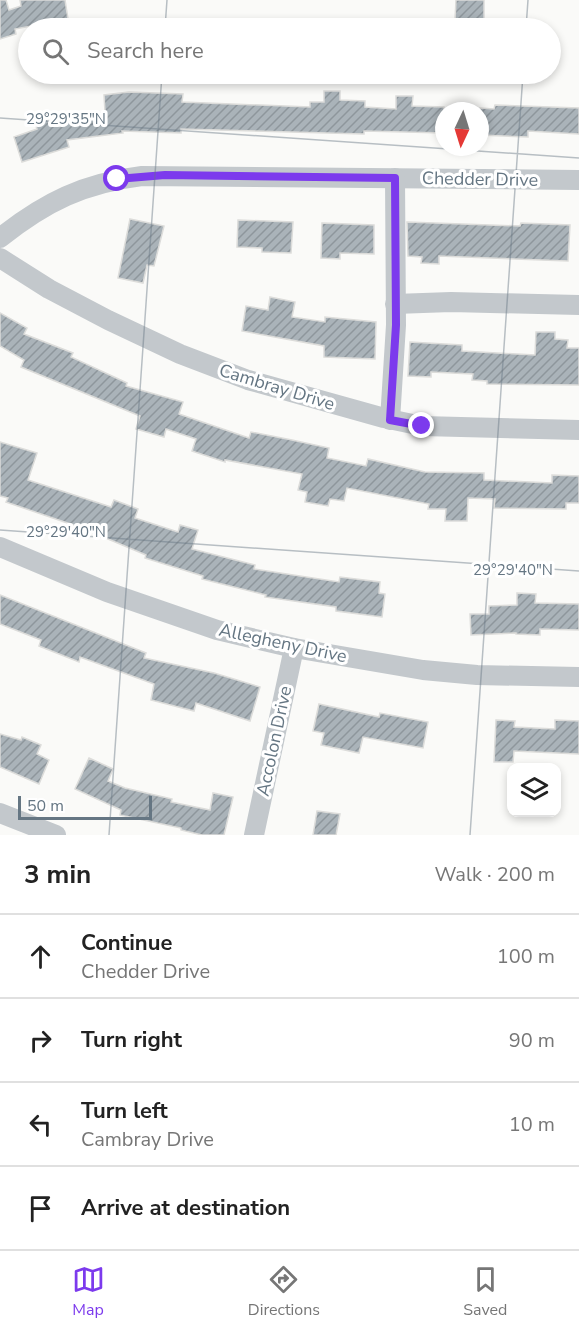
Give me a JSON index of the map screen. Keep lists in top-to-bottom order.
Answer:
{
  "streets": {
    "street": [
      "Chedder Drive",
      "Cambray Drive",
      "Allegheny Drive",
      "Accolon Drive"
    ]
  },
  "crossings": [
    ["Allegheny Drive", "Accolon Drive"]
  ],
  "scale_bar": "50 m",
  "north": "bottom",
  "page": {
    "search": "Search here",
    "scale": "50 m",
    "heading": ["3 min", "Walk · 200 m"],
    "list": [
      ["Continue", "Chedder Drive", "100 m"],
      ["Turn right", "90 m"],
      ["Turn left", "Cambray Drive", "10 m"],
      "Arrive at destination"
    ],
    "nav": ["Map", "Directions", "Saved"]
  },
  "coordinates": ["29°29'35\"N", "29°29'40\"N"]
}
